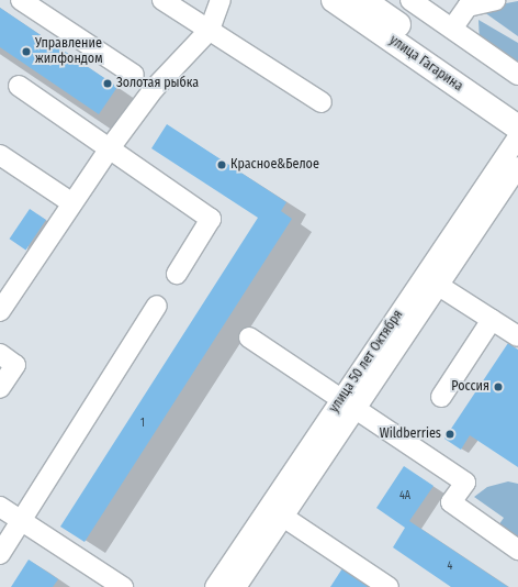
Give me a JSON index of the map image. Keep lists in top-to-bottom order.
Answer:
{
  "streets": {
    "main road": ["улица Гагарина"],
    "street": ["улица 50 лет Октября"]
  },
  "places": [
    "Управление жилфондом",
    "Золотая рыбка",
    "Красное&Белое",
    "Россия",
    "Wildberries"
  ],
  "house_numbers": ["1", "4А", "4"]
}
